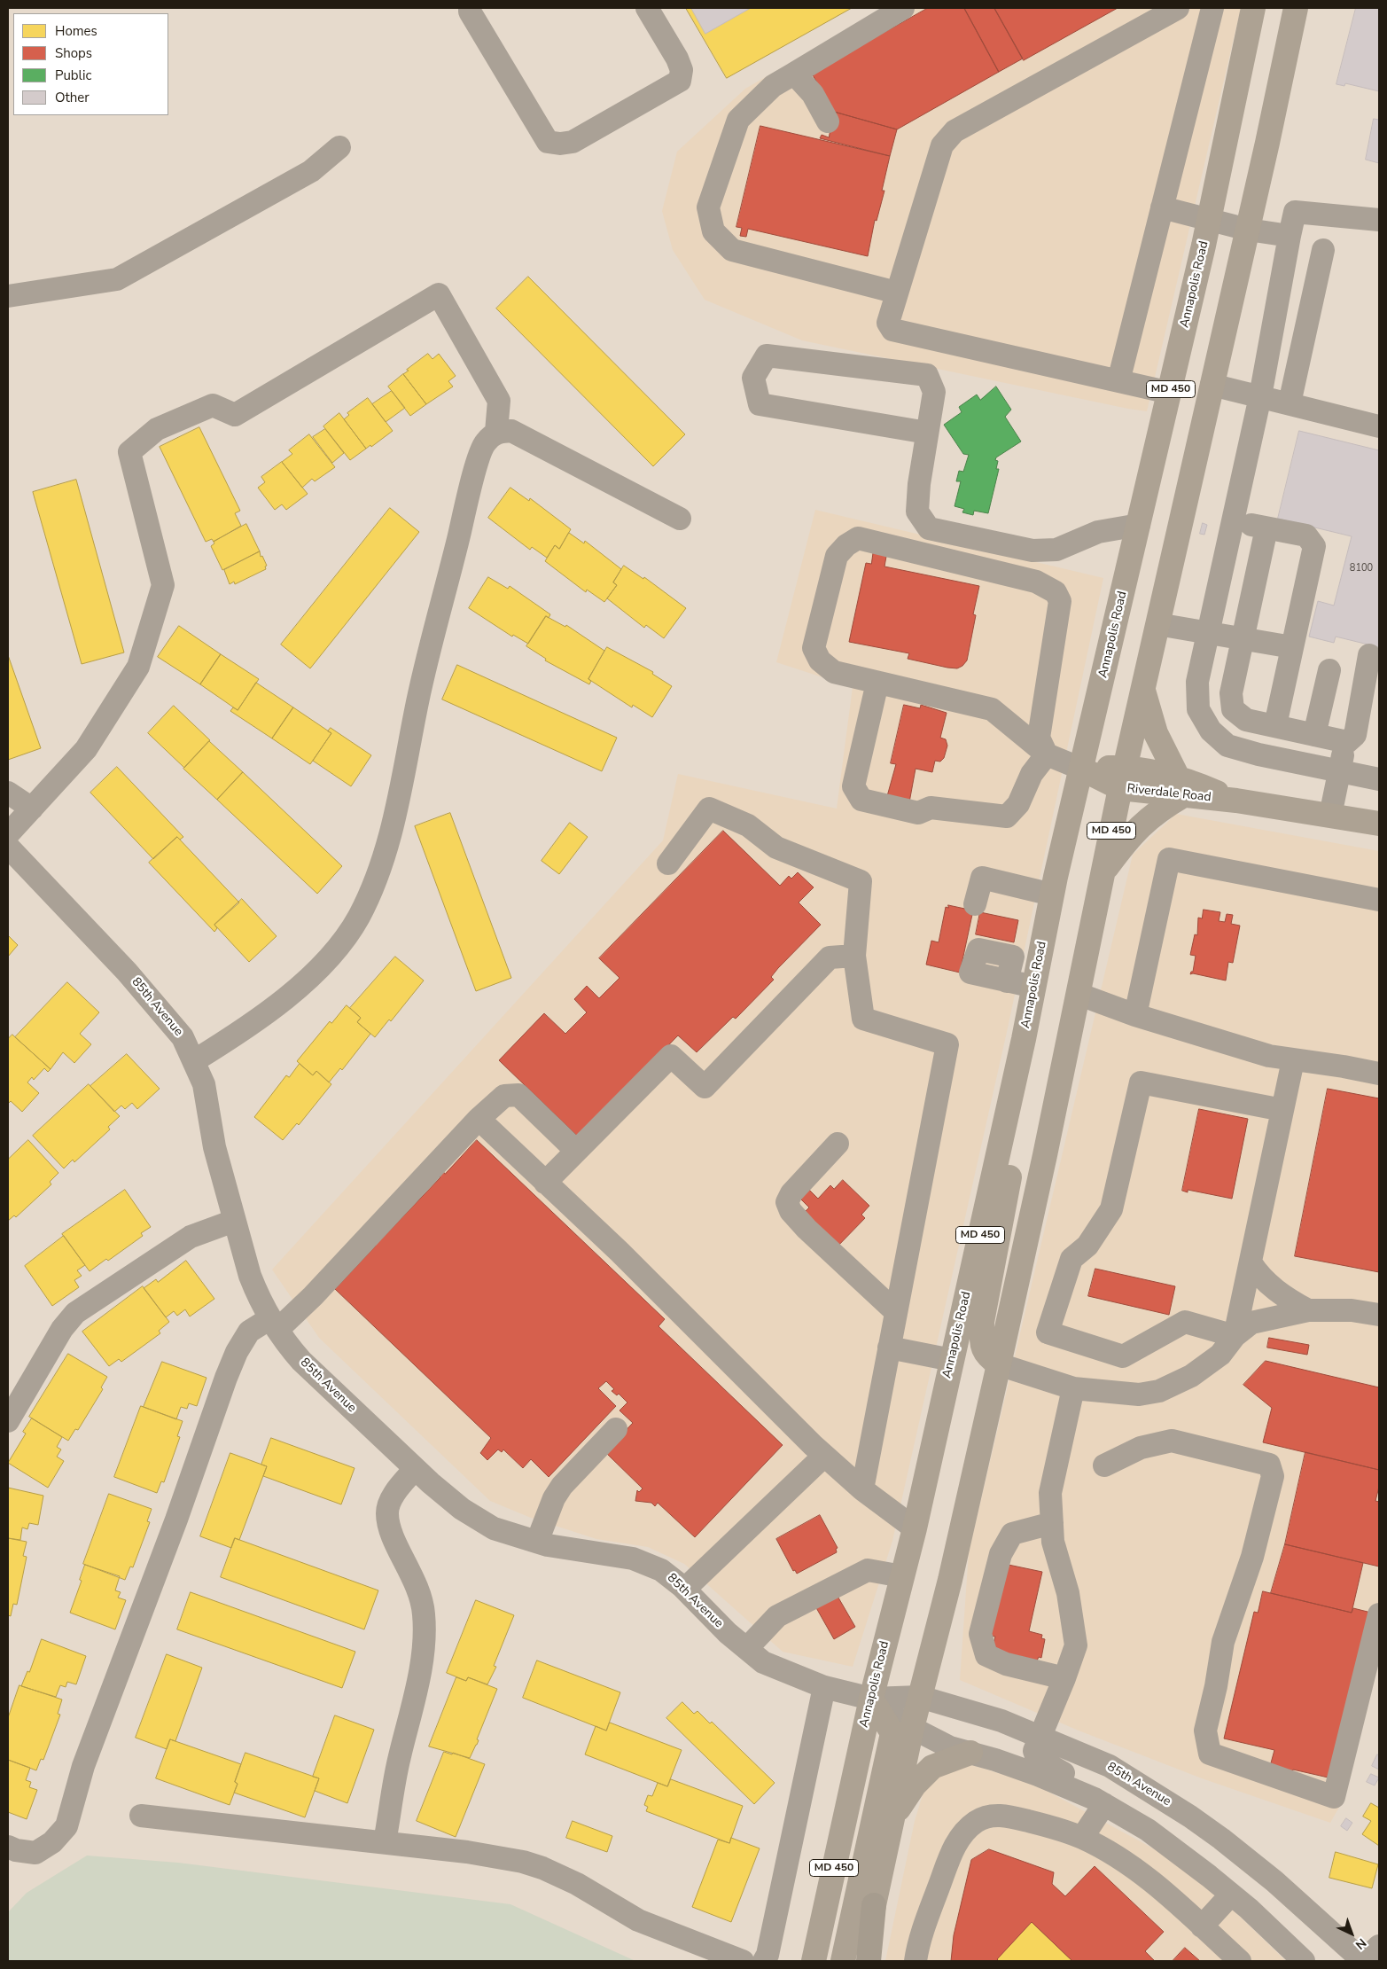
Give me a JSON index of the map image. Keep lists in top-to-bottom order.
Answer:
{
  "streets": {
    "main road": ["Annapolis Road", "MD 450", "Riverdale Road"],
    "street": ["85th Avenue"]
  },
  "crossings": [
    ["Annapolis Road", "Riverdale Road"],
    ["Annapolis Road", "85th Avenue"],
    ["MD 450", "Riverdale Road"],
    ["MD 450", "85th Avenue"]
  ],
  "house_numbers": ["8100"],
  "legend": [
    "Homes",
    "Shops",
    "Public",
    "Other"
  ],
  "north": "bottom right"
}
